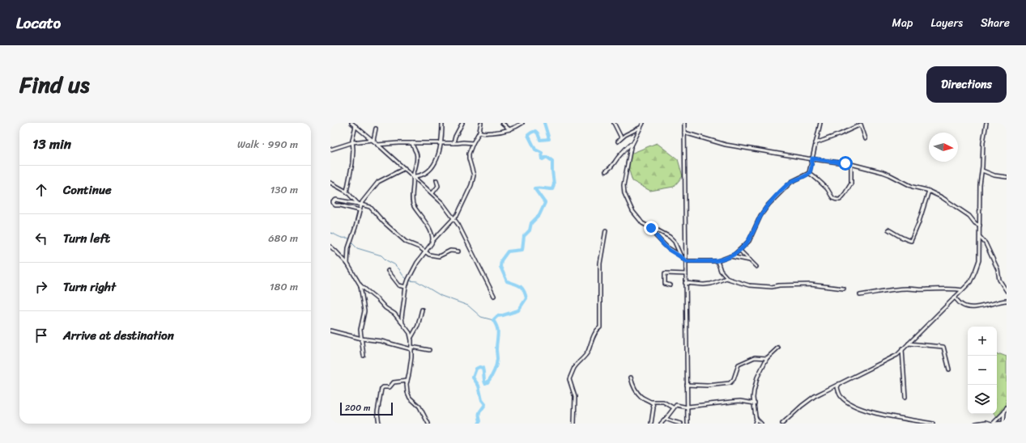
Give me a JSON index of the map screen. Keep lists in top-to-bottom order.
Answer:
{
  "scale_bar": "200 m",
  "north": "right",
  "page": {
    "header": "Locato",
    "nav": ["Map", "Layers", "Share"],
    "title": "Find us",
    "buttons": "Directions",
    "heading": ["13 min", "Walk · 990 m"],
    "list": [
      ["Continue", "130 m"],
      ["Turn left", "680 m"],
      ["Turn right", "180 m"],
      "Arrive at destination"
    ],
    "map_buttons": ["+", "−"],
    "scale": "200 m"
  }
}
